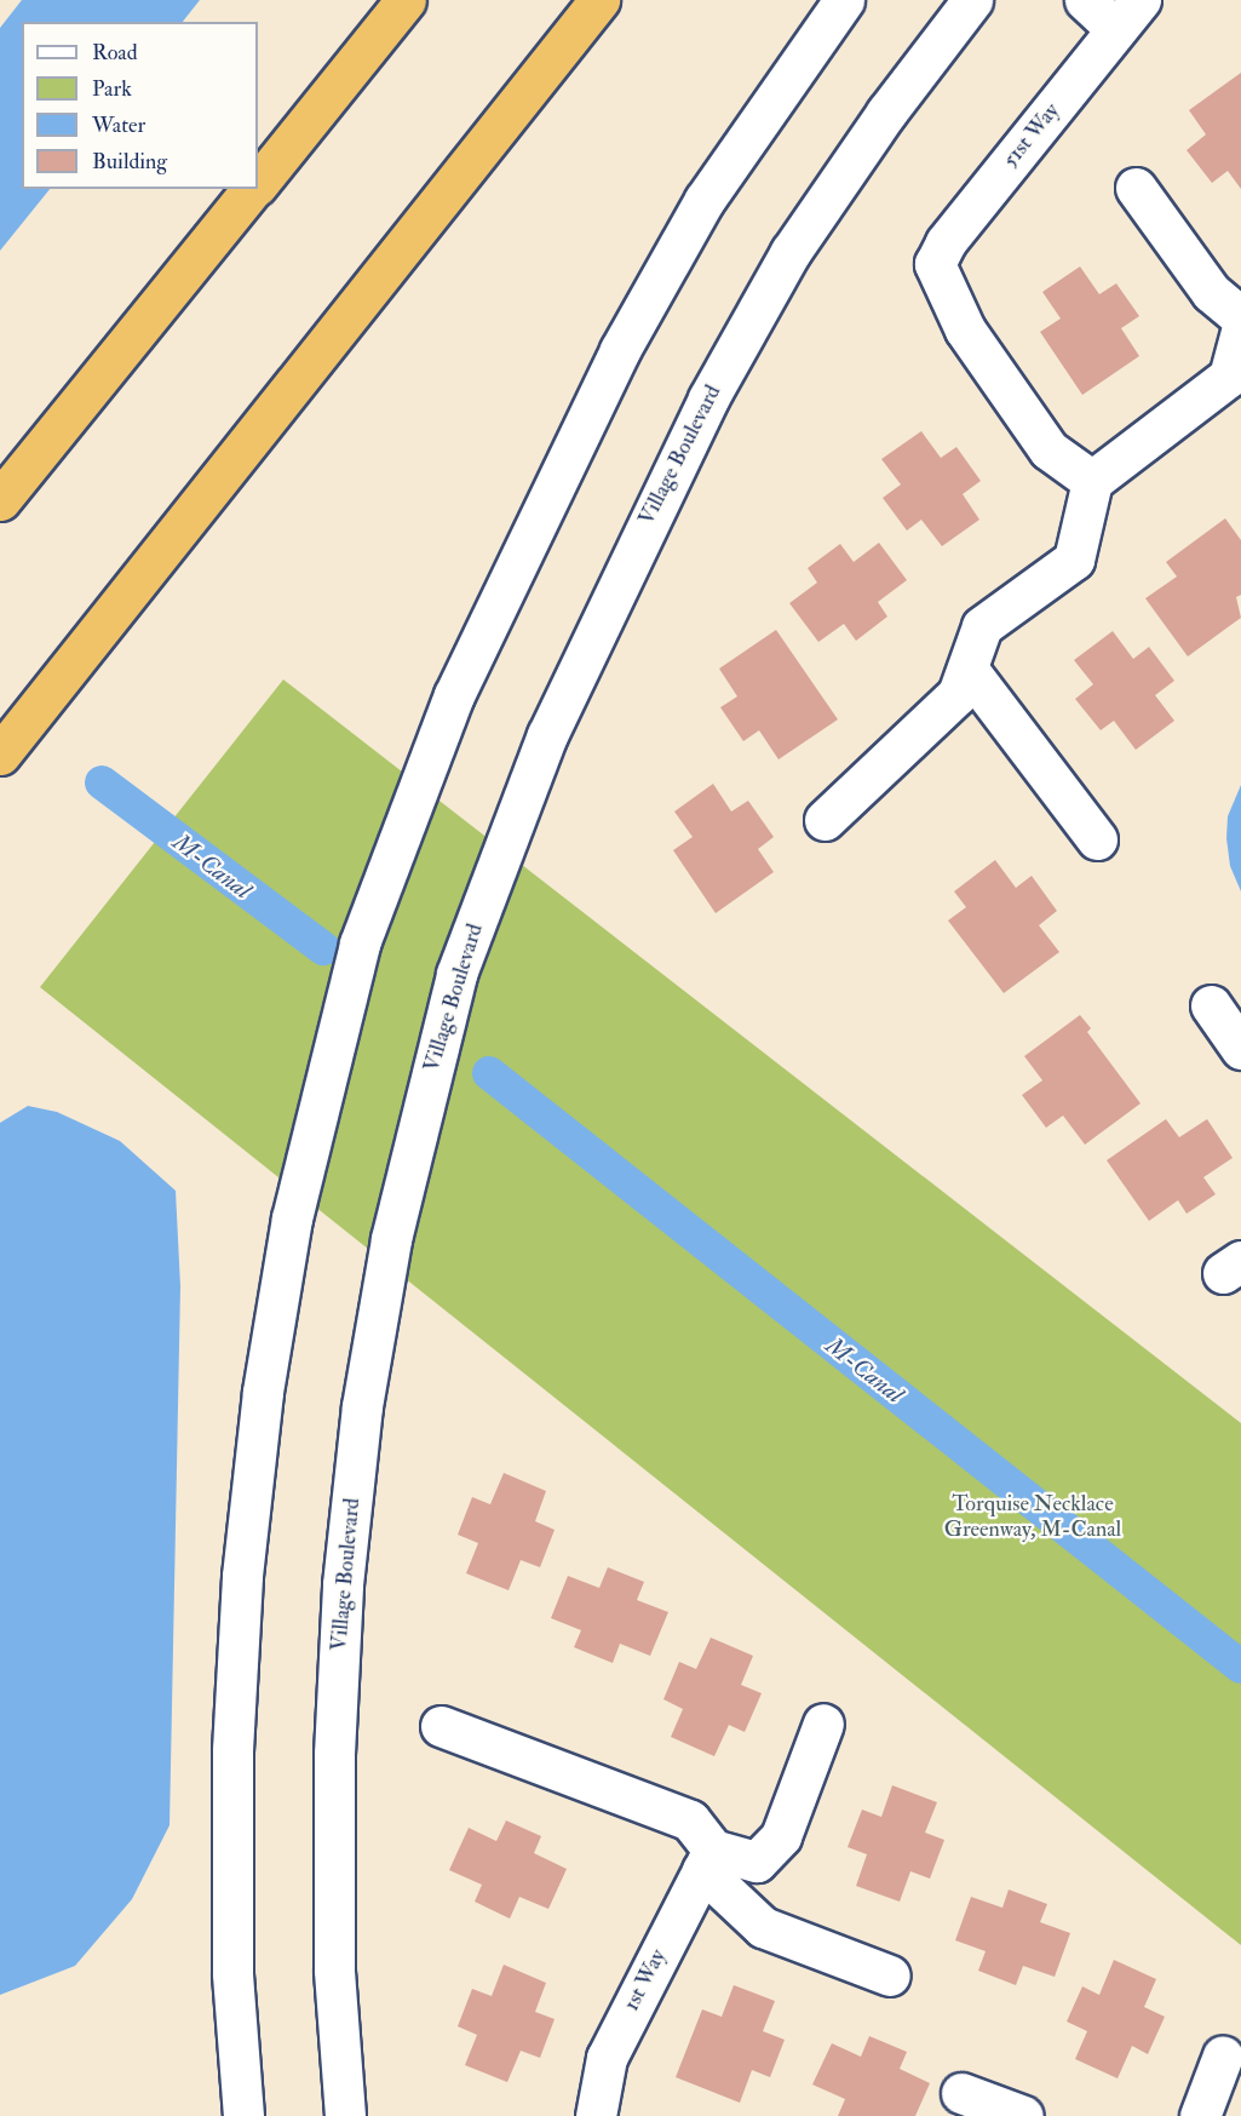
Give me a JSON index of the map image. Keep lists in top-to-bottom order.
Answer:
{
  "streets": {
    "street": ["51st Way", "Village Boulevard", "1st Way"]
  },
  "water": ["M-Canal"],
  "parks": ["Torquise Necklace Greenway, M-Canal"],
  "legend": [
    "Road",
    "Park",
    "Water",
    "Building"
  ]
}
